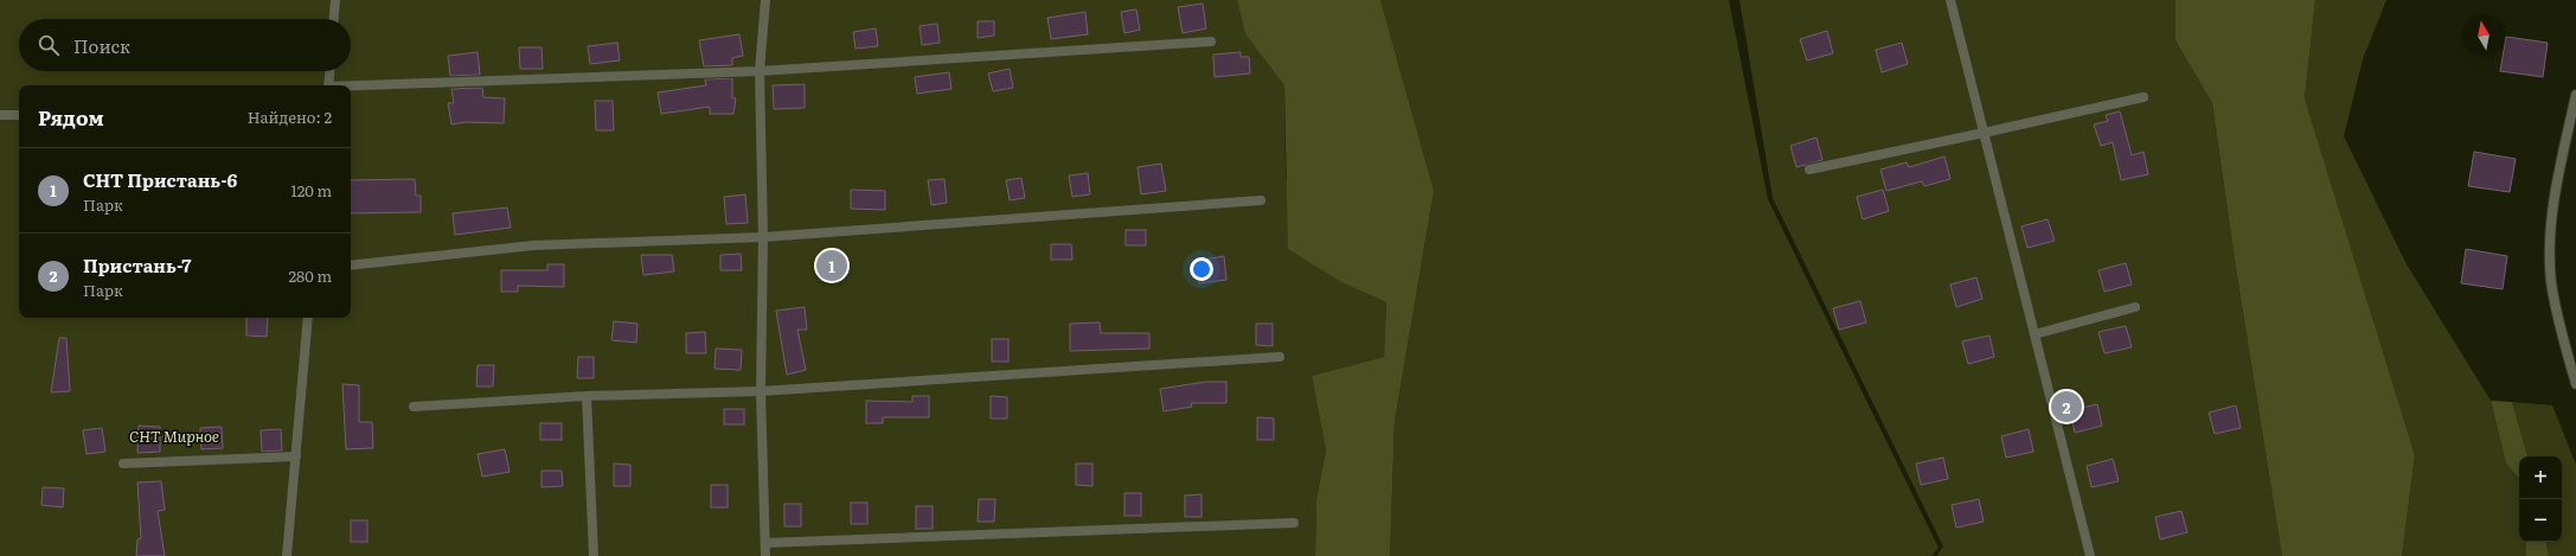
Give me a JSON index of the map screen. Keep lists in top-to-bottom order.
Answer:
{
  "parks": ["СНТ Мирное"],
  "north": "top",
  "page": {
    "search": "Поиск",
    "heading": ["Рядом", "Найдено: 2"],
    "list": [
      {
        "mark": "1",
        "name": "СНТ Пристань-6",
        "note": "Парк",
        "value": "120 m"
      },
      {
        "mark": "2",
        "name": "Пристань-7",
        "note": "Парк",
        "value": "280 m"
      }
    ],
    "pins": ["1", "2"],
    "map_buttons": ["+", "−"]
  }
}
